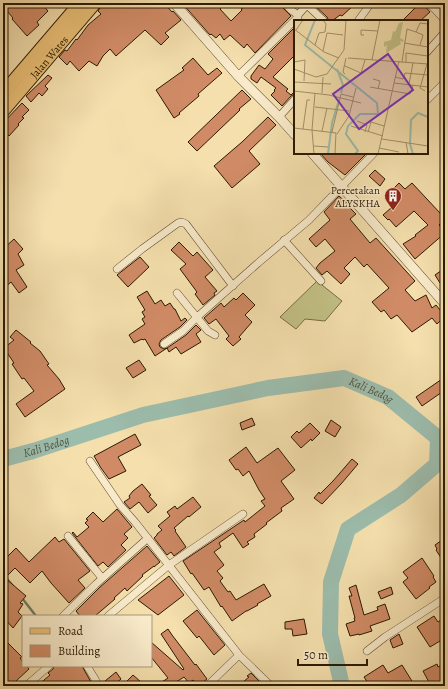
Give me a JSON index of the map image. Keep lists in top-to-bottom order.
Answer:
{
  "streets": {
    "main road": ["Jalan Wates"]
  },
  "water": ["Kali Bedog"],
  "places": {
    "building": ["Percetakan ALYSKHA"]
  },
  "legend": ["Road", "Building"],
  "scale_bar": "50 m"
}
